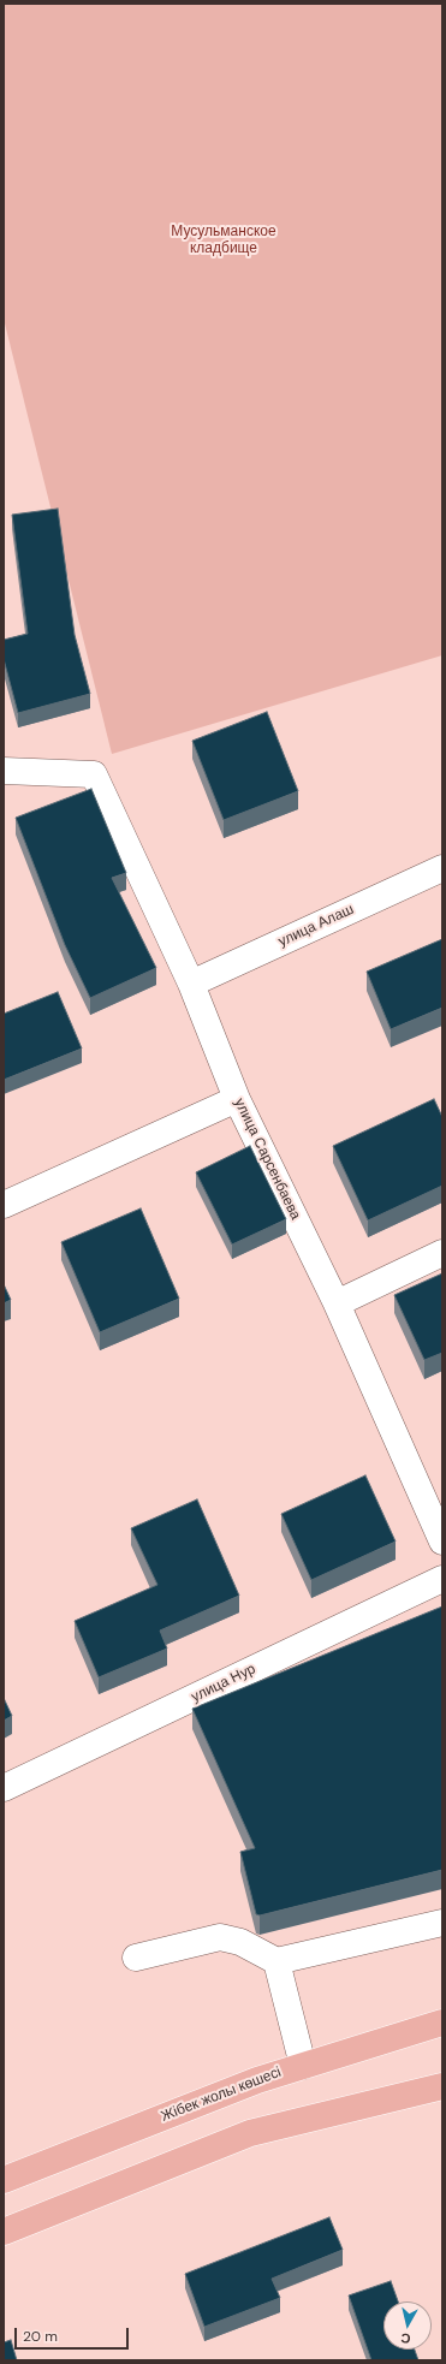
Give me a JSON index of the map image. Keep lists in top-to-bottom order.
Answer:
{
  "streets": {
    "main road": ["Жібек жолы көшесі"],
    "street": ["улица Алаш", "улица Сарсенбаева", "улица Нур"]
  },
  "crossings": [
    ["улица Алаш", "улица Сарсенбаева"]
  ],
  "parks": ["Мусульманское кладбище"],
  "scale_bar": "20 m",
  "north": "bottom"
}
